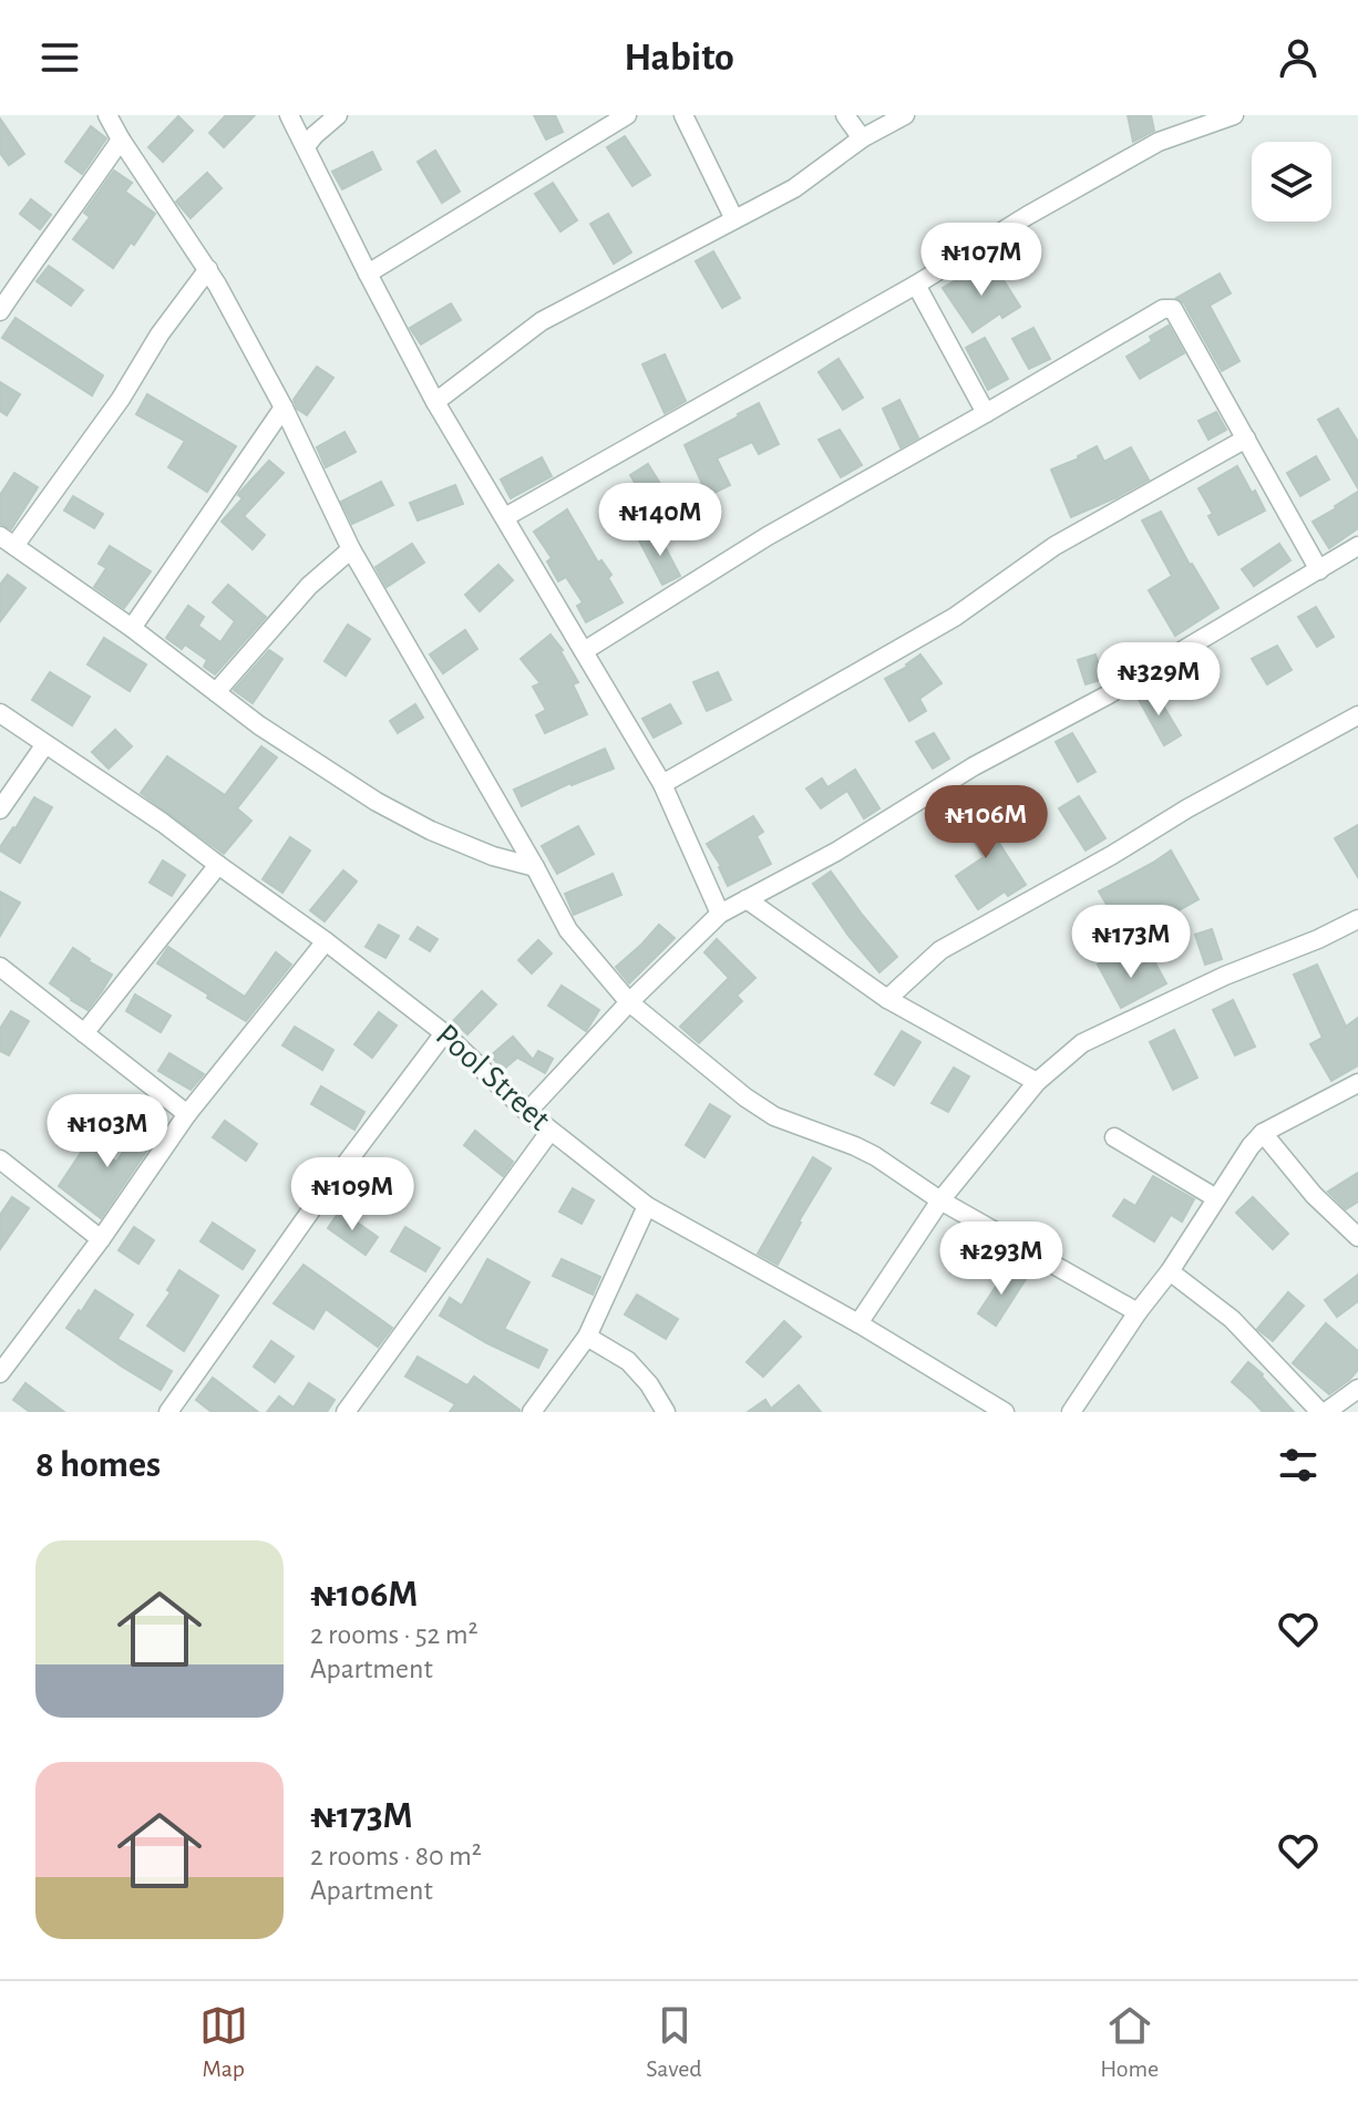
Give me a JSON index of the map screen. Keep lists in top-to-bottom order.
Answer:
{
  "streets": {
    "street": ["Pool Street"]
  },
  "page": {
    "header": "Habito",
    "price": [
      "₦107M",
      "₦140M",
      "₦329M",
      "₦106M",
      "₦173M",
      "₦103M",
      "₦109M",
      "₦293M"
    ],
    "heading": "8 homes",
    "list": [
      {
        "name": "₦106M",
        "note": "2 rooms · 52 m² · Apartment"
      },
      {
        "name": "₦173M",
        "note": "2 rooms · 80 m² · Apartment"
      }
    ],
    "tabs": ["Map", "Saved", "Home"]
  }
}
